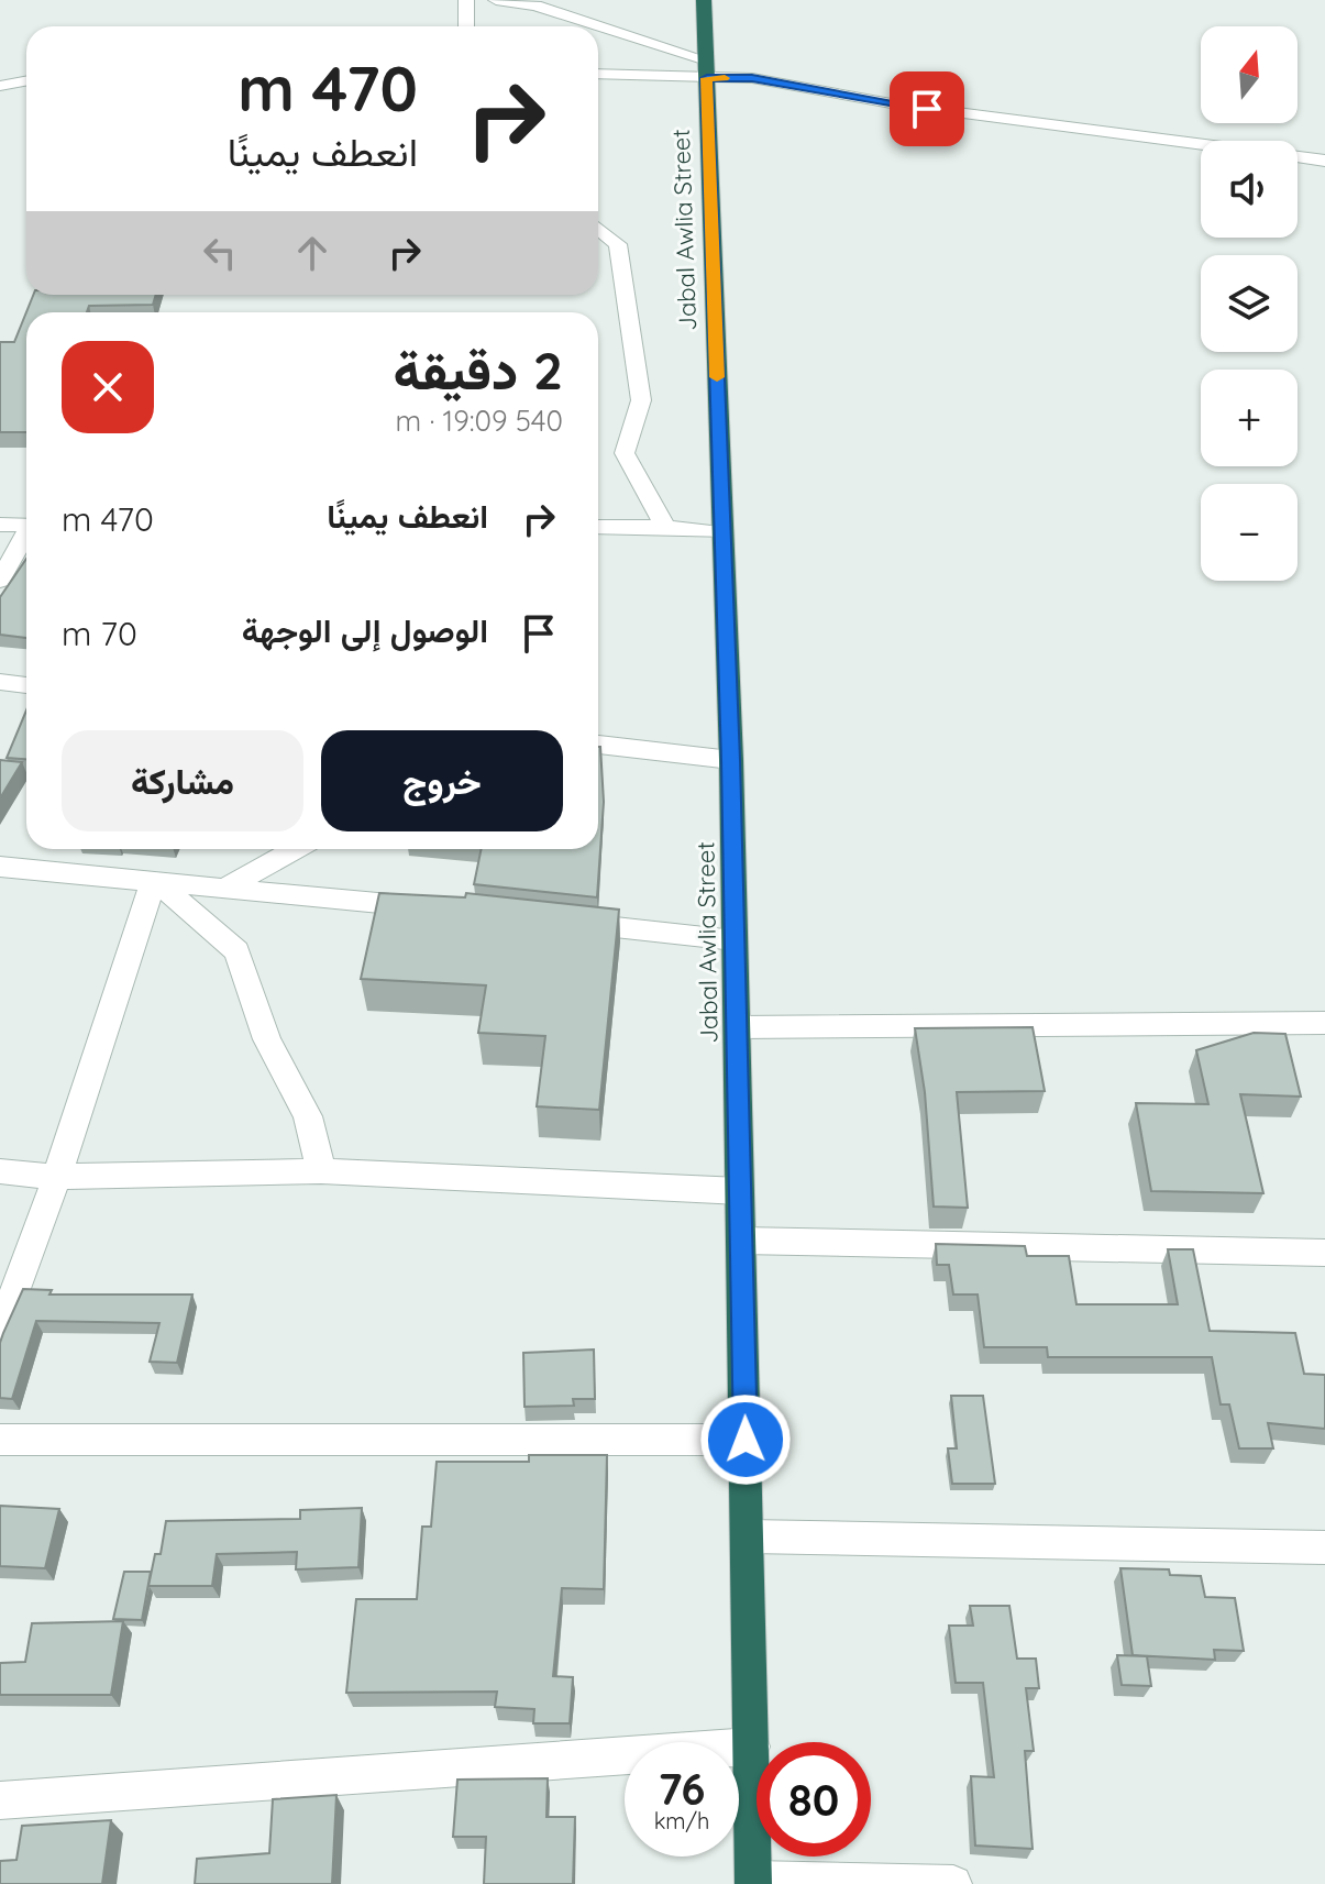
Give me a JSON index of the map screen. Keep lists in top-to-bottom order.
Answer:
{
  "streets": {
    "highway": ["Jabal Awlia Street"]
  },
  "north": "top",
  "page": {
    "map_buttons": ["+", "−"],
    "turn": ["470 m", "انعطف يمينًا"],
    "heading": ["2 دقيقة", "540 m · 19:09"],
    "list": [
      {
        "name": "انعطف يمينًا",
        "value": "470 m"
      },
      {
        "name": "الوصول إلى الوجهة",
        "value": "70 m"
      }
    ],
    "buttons": ["خروج", "مشاركة"],
    "speed": "76 km/h",
    "limit": "80"
  }
}
